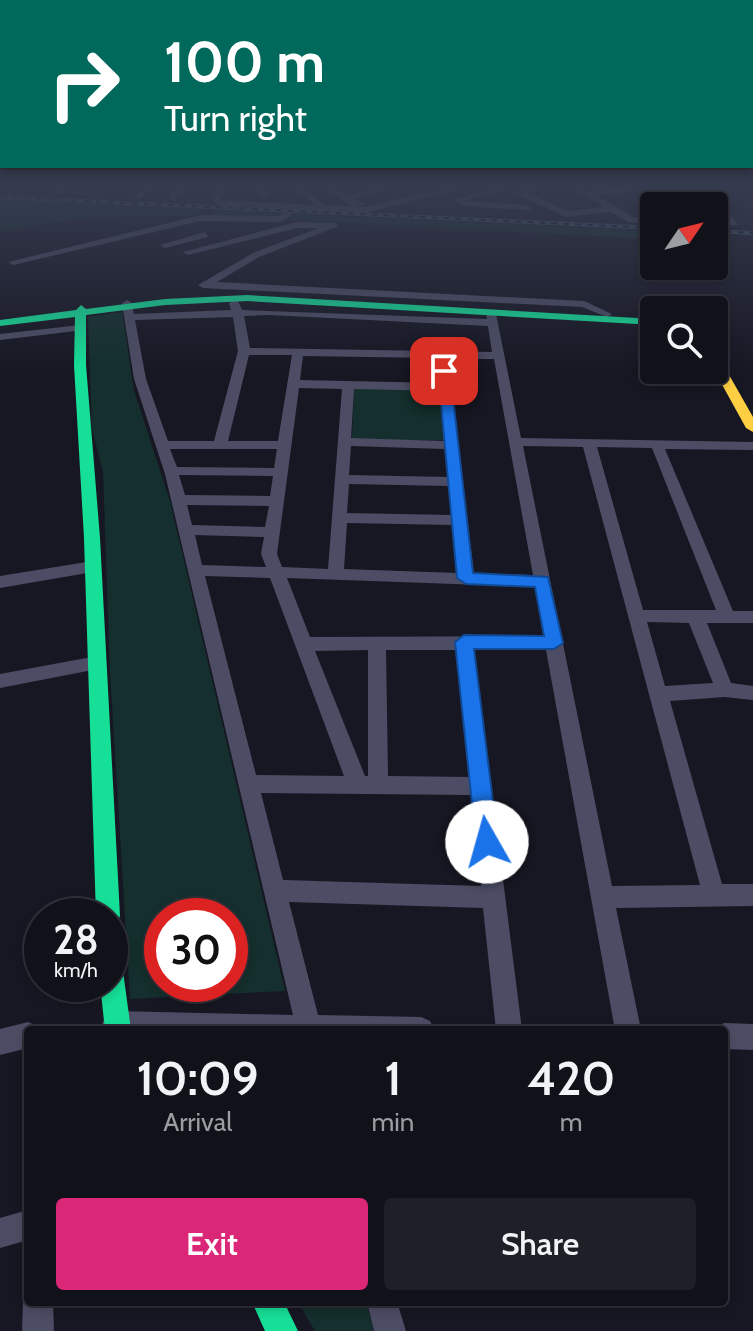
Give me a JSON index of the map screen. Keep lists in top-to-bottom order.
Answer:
{
  "north": "top right",
  "page": {
    "turn": ["100 m", "Turn right"],
    "speed": "28 km/h",
    "limit": "30",
    "eta": [
      "10:09",
      "Arrival",
      "1",
      "min",
      "420",
      "m"
    ],
    "buttons": ["Exit", "Share"]
  }
}
